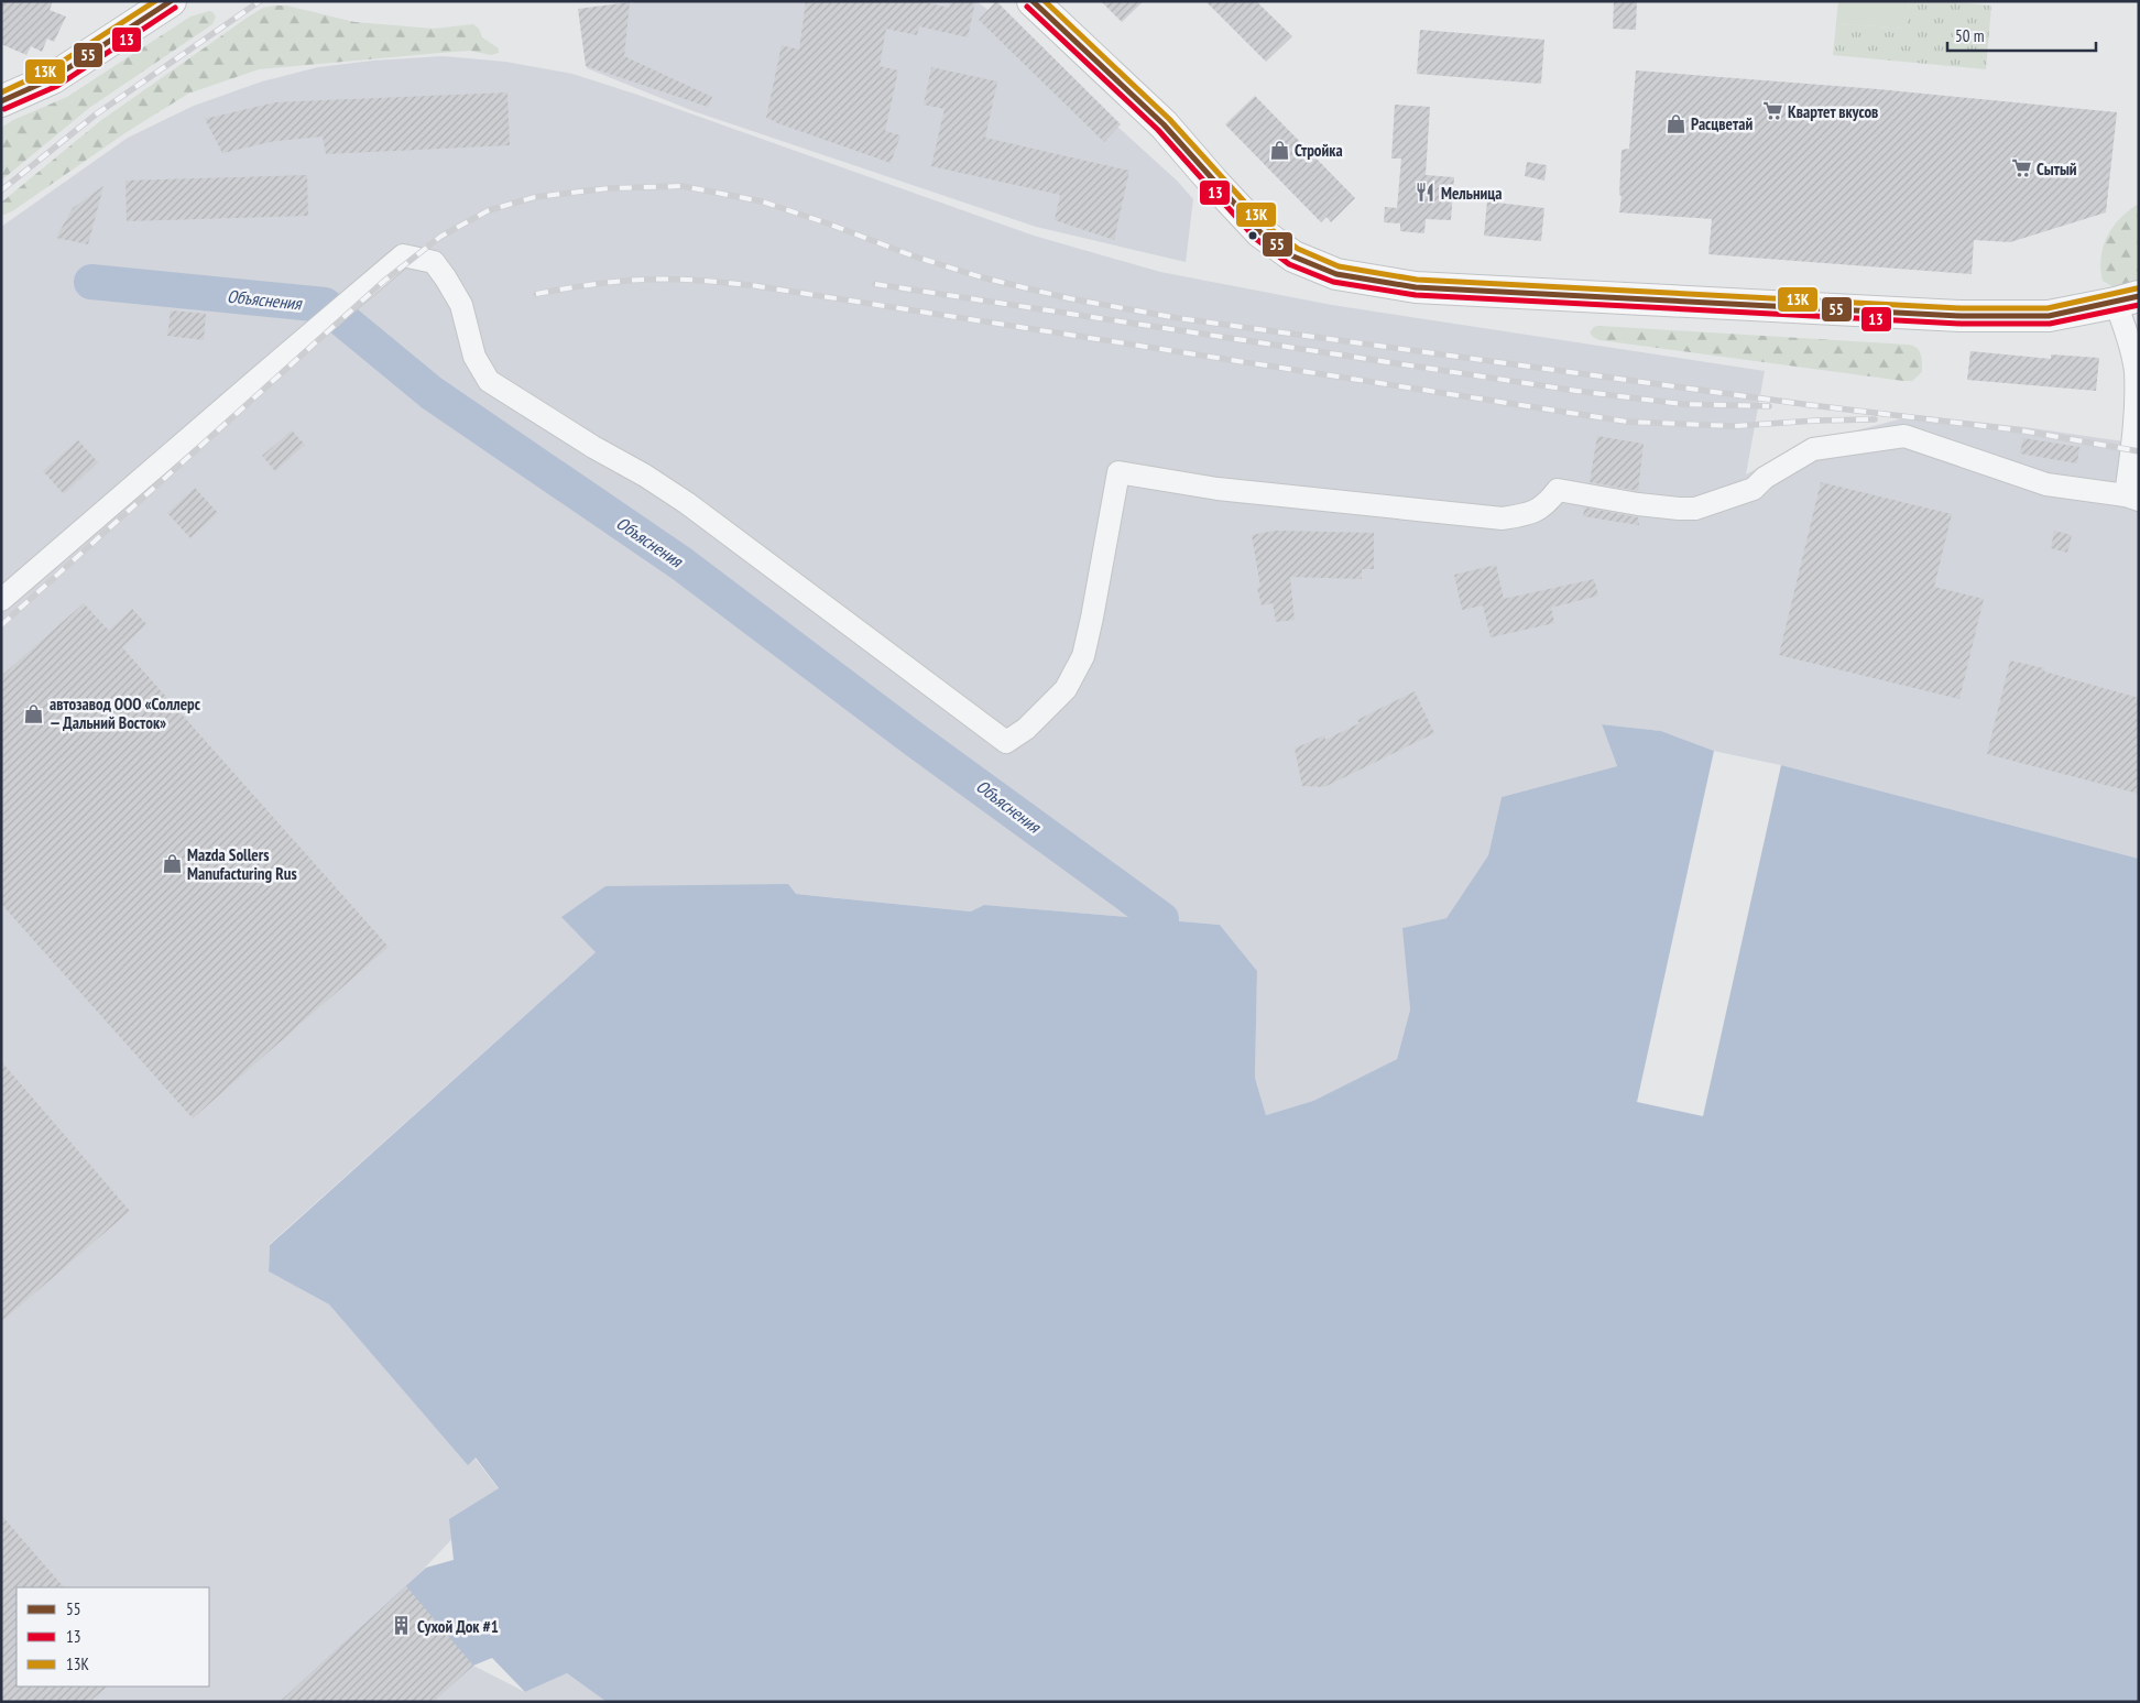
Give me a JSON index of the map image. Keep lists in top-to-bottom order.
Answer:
{
  "water": ["Объяснения"],
  "places": {
    "supermarket": ["Квартет вкусов", "Сытый"],
    "shop": [
      "Расцветай",
      "Стройка",
      "автозавод ООО «Соллерс — Дальний Восток»",
      "Mazda Sollers Manufacturing Rus"
    ],
    "restaurant": ["Мельница"],
    "building": ["Сухой Док #1"]
  },
  "lines": ["transit line 55", "transit line 13К", "transit line 13"],
  "legend": ["55", "13", "13К"],
  "scale_bar": "50 m"
}
